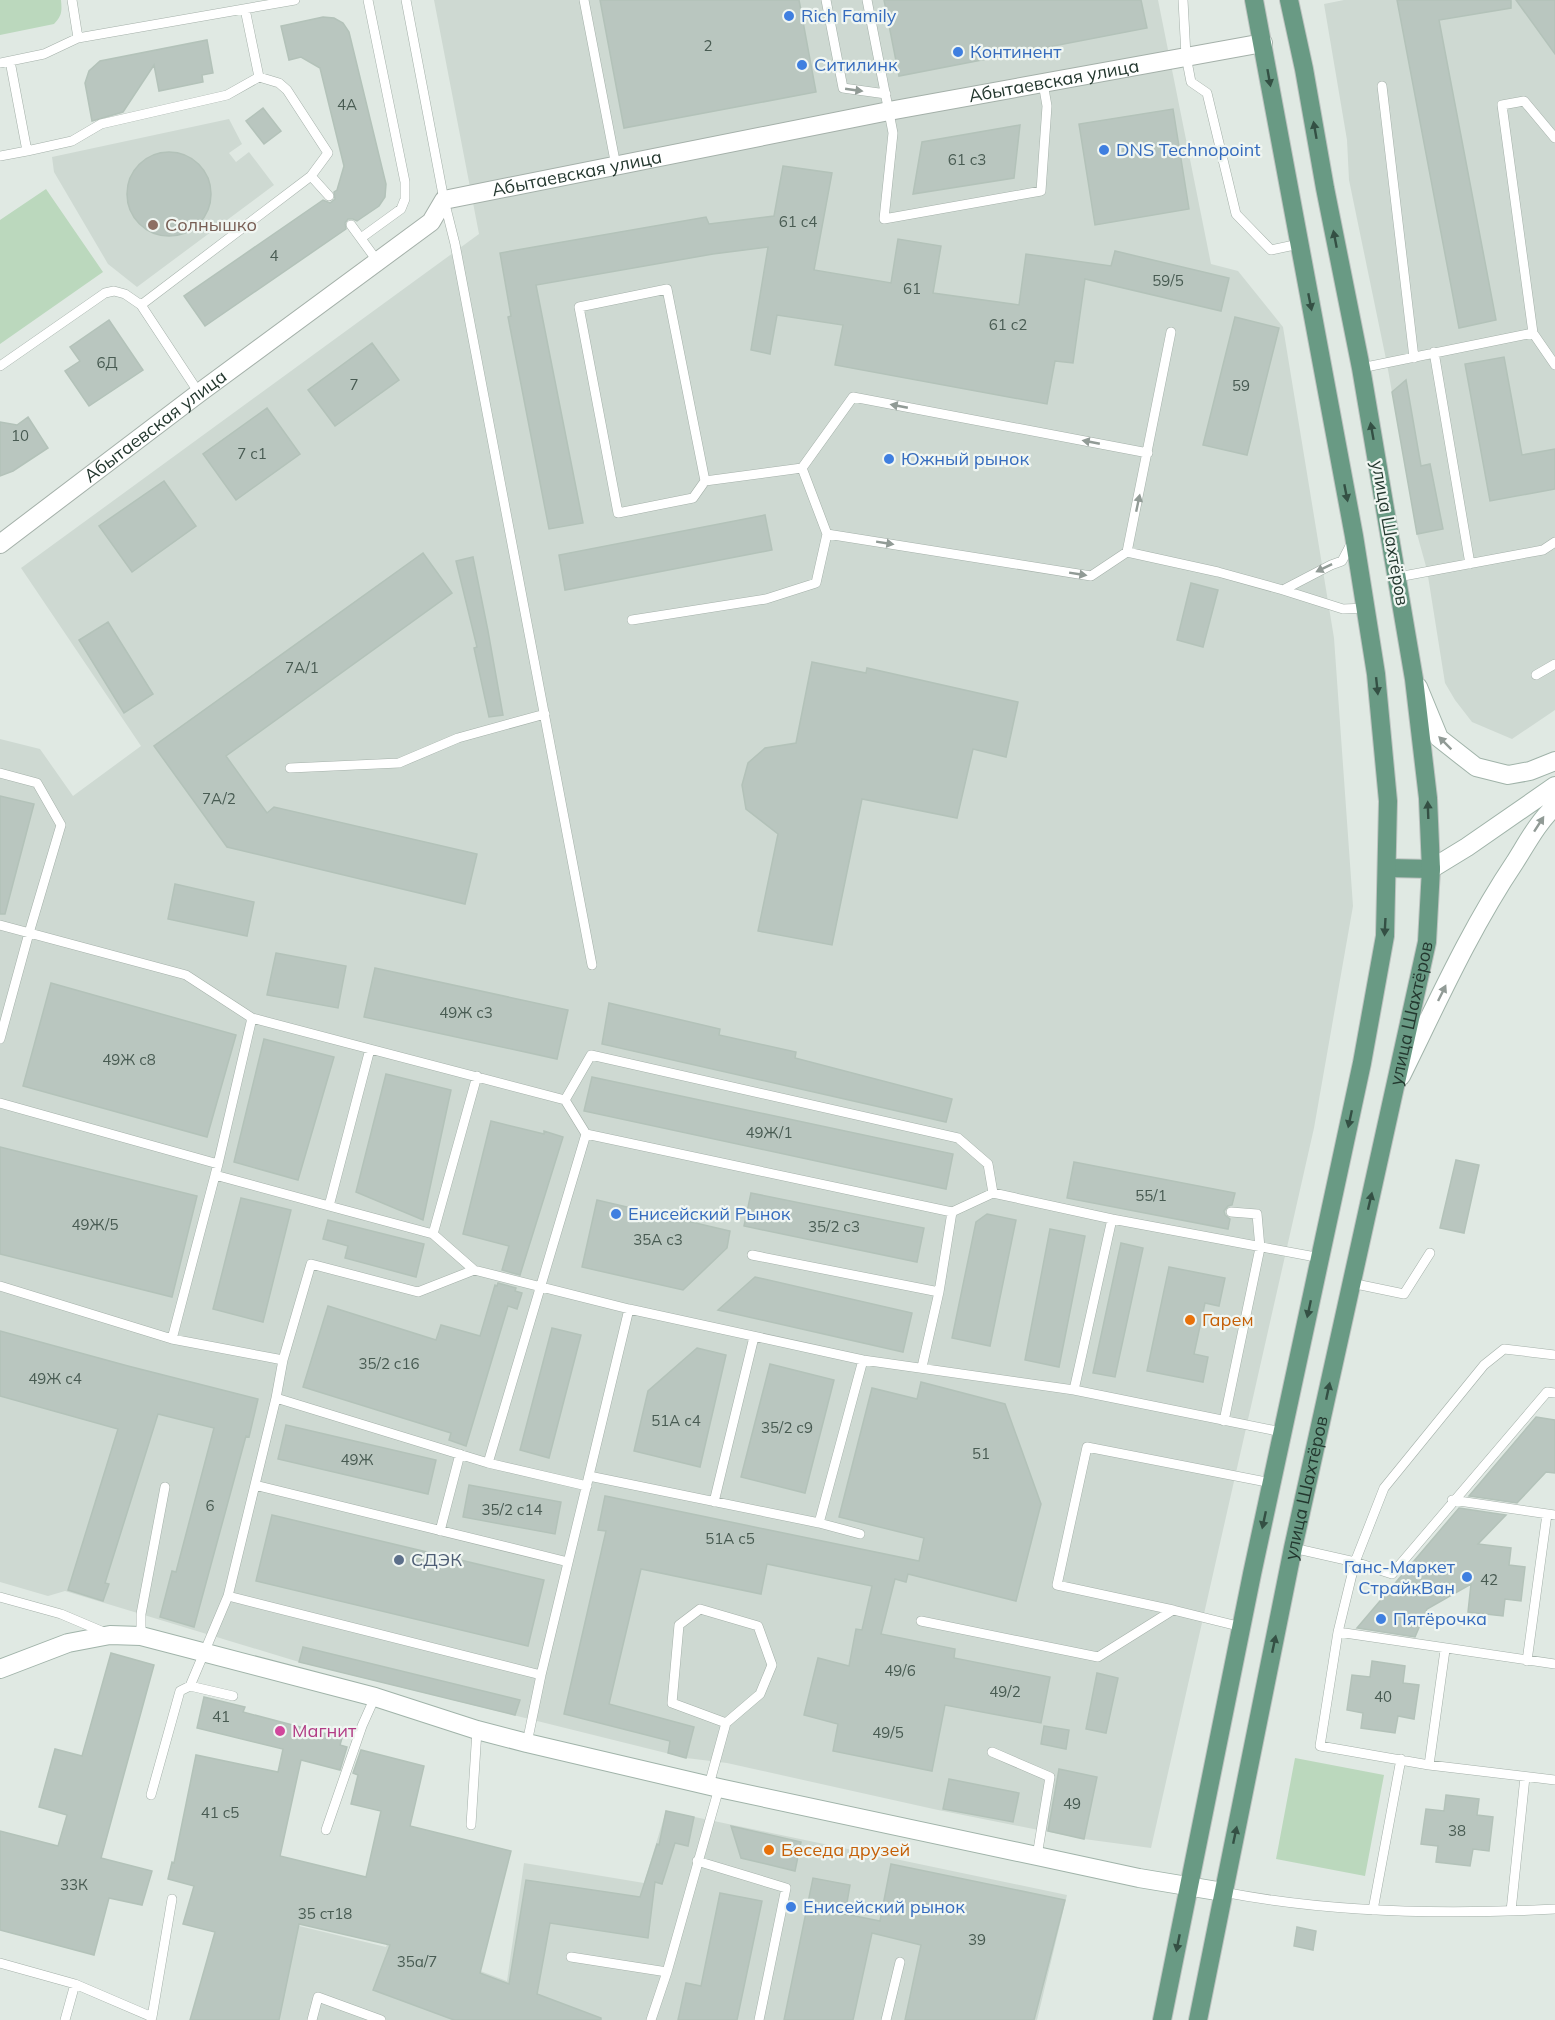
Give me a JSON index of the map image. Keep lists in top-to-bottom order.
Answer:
{
  "streets": {
    "main road": ["улица Шахтёров"],
    "street": ["Абытаевская улица"]
  },
  "crossings": [
    ["Абытаевская улица", "улица Шахтёров"]
  ],
  "places": [
    "Rich Family",
    "Континент",
    "Ситилинк",
    "DNS Technopoint",
    "Солнышко",
    "Южный рынок",
    "Енисейский Рынок",
    "Гарем",
    "СДЭК",
    "Ганс-Маркет СтрайкВан",
    "Пятёрочка",
    "Магнит",
    "Беседа друзей",
    "Енисейский рынок"
  ],
  "house_numbers": [
    "2",
    "4А",
    "61 с3",
    "61 с4",
    "4",
    "59/5",
    "61",
    "61 с2",
    "6Д",
    "7",
    "59",
    "10",
    "7 с1",
    "7А/1",
    "7А/2",
    "49Ж с3",
    "49Ж с8",
    "49Ж/1",
    "55/1",
    "49Ж/5",
    "35/2 с3",
    "35А с3",
    "35/2 с16",
    "49Ж с4",
    "51А с4",
    "35/2 с9",
    "51",
    "49Ж",
    "6",
    "35/2 с14",
    "51А с5",
    "42",
    "49/6",
    "49/2",
    "40",
    "41",
    "49/5",
    "49",
    "41 с5",
    "38",
    "33К",
    "35 ст18",
    "39",
    "35а/7"
  ]
}
